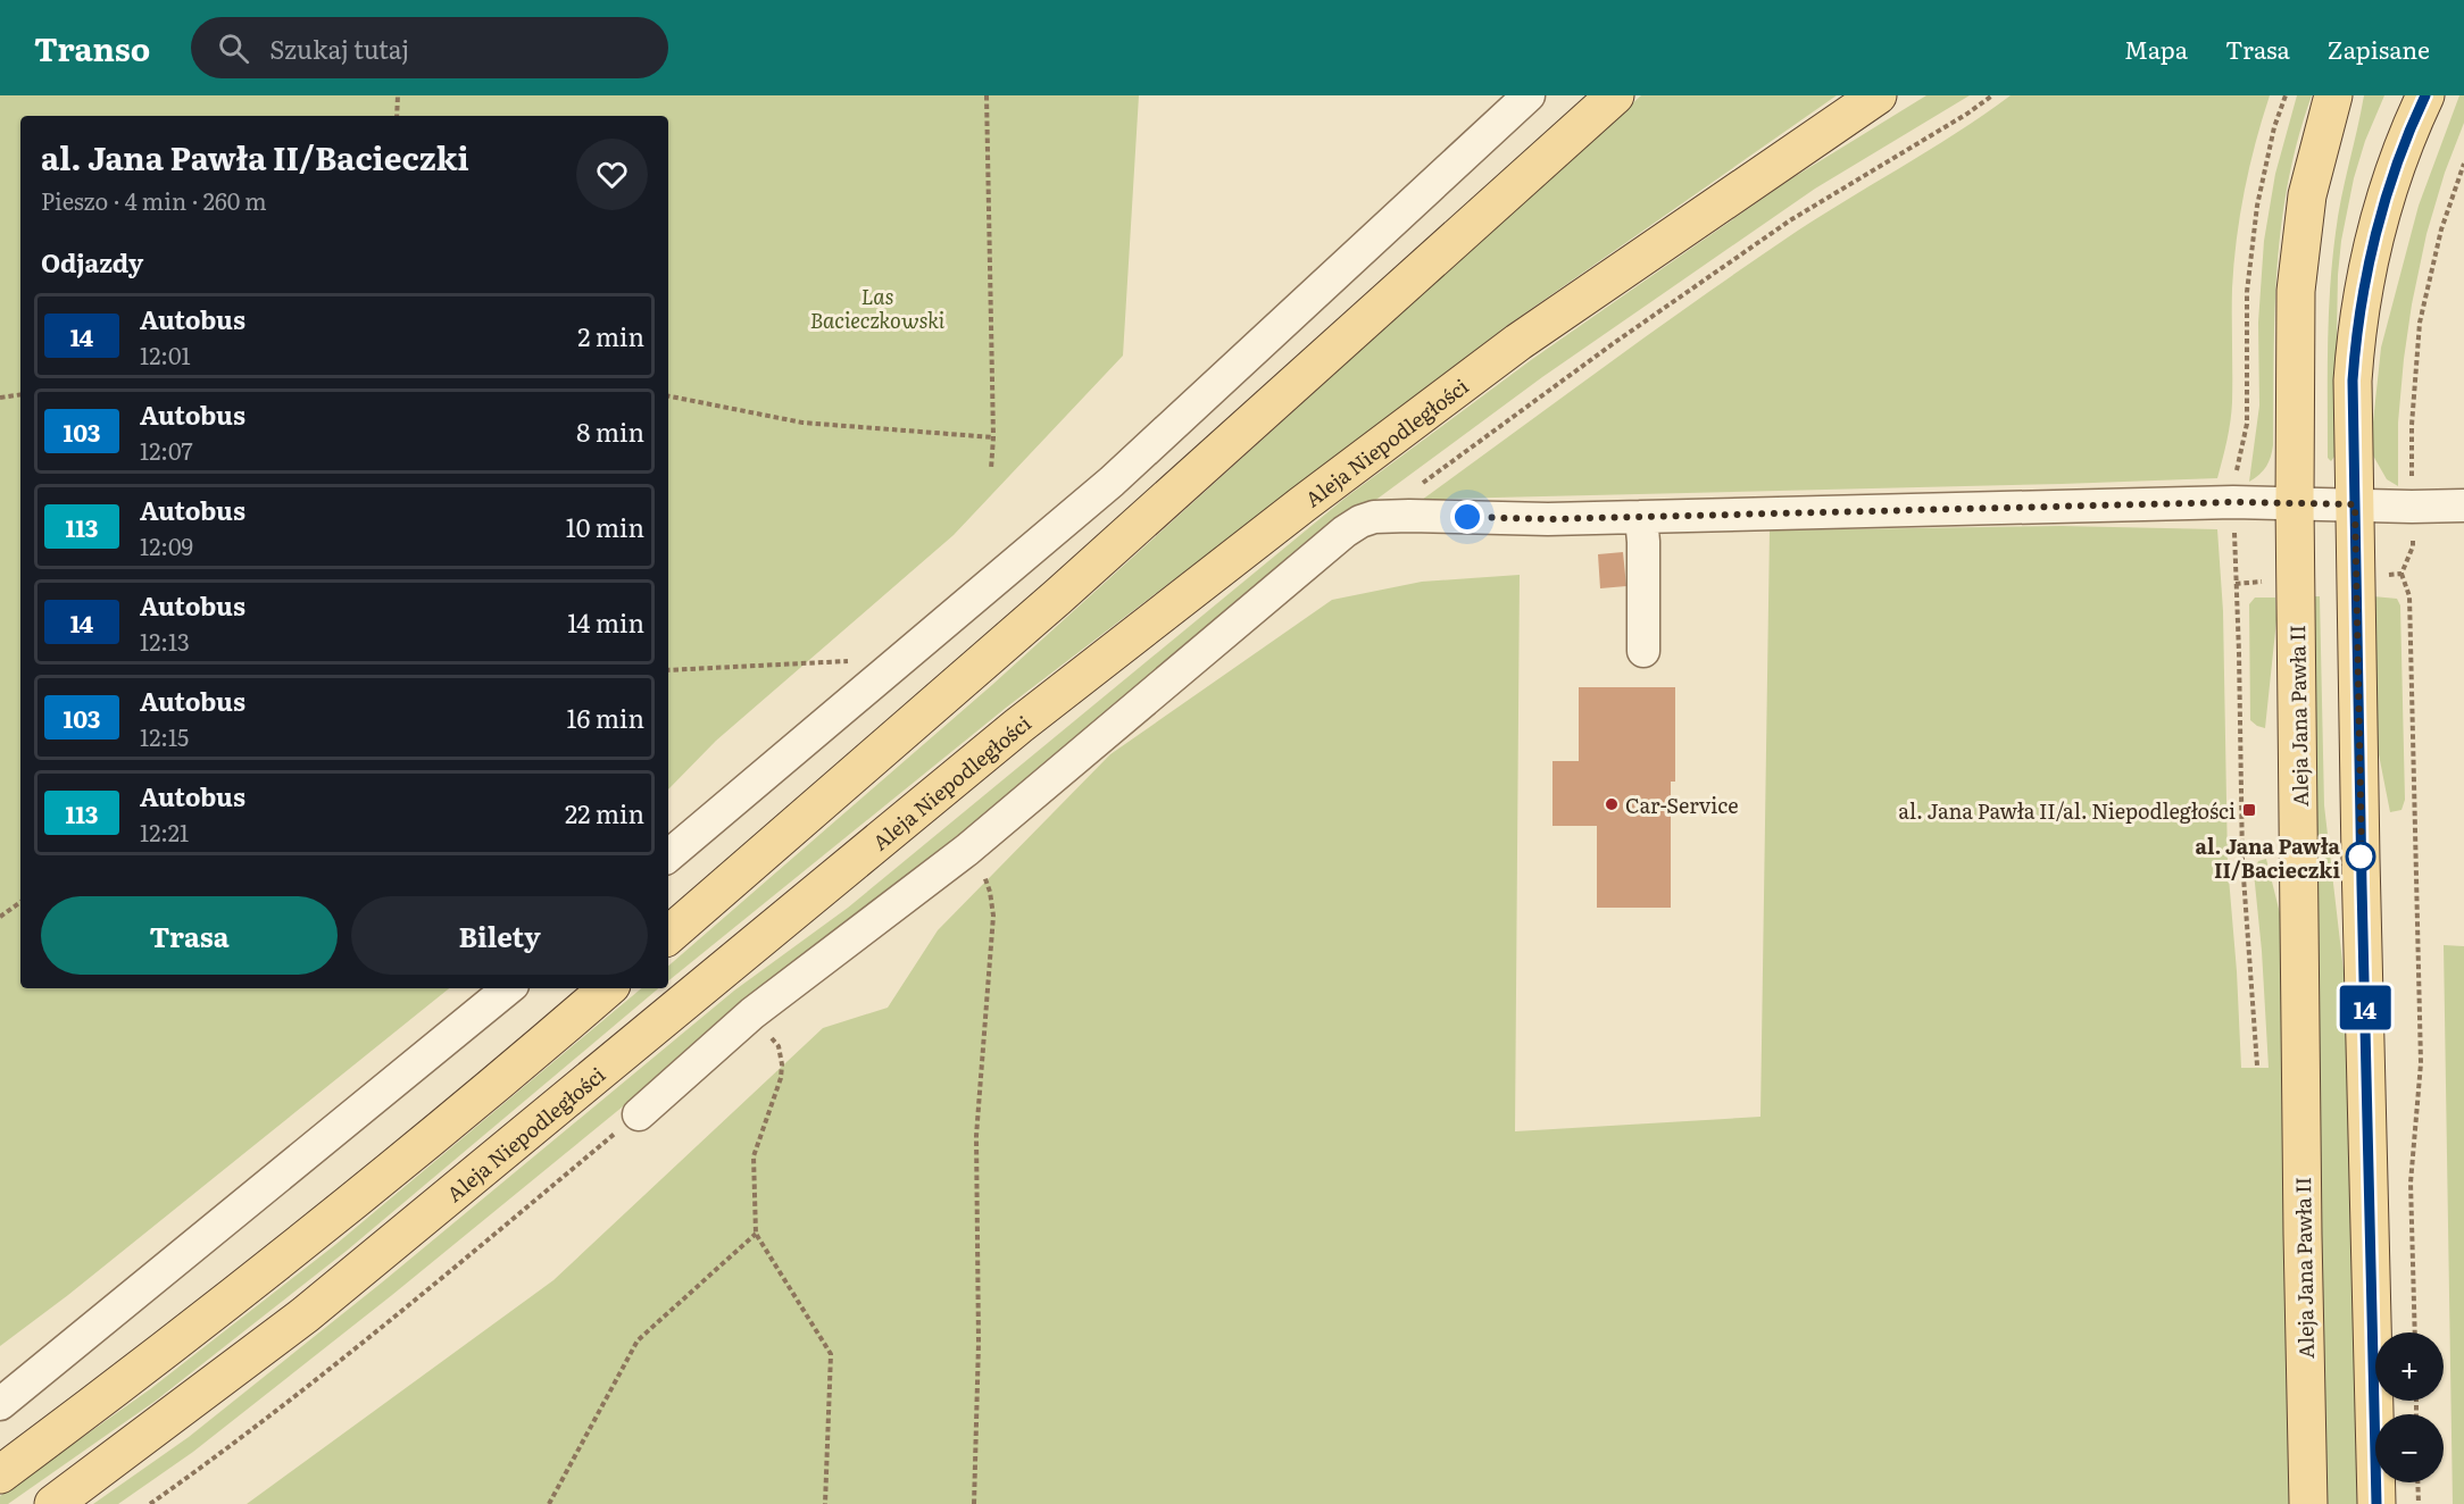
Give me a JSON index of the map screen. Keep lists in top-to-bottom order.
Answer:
{
  "streets": {
    "main road": ["Aleja Niepodległości", "Aleja Jana Pawła II"]
  },
  "parks": ["Las Bacieczkowski"],
  "places": {
    "other": ["Car-Service", "al. Jana Pawła II/Bacieczki"],
    "transit": ["al. Jana Pawła II/al. Niepodległości"]
  },
  "lines": ["bus line 14"],
  "page": {
    "header": "Transo",
    "search": "Szukaj tutaj",
    "nav": ["Mapa", "Trasa", "Zapisane"],
    "on_map": "14",
    "heading": [
      ["al. Jana Pawła II/Bacieczki", "Pieszo · 4 min · 260 m"],
      "Odjazdy"
    ],
    "list": [
      {
        "mark": "14",
        "name": "Autobus",
        "note": "12:01",
        "value": "2 min"
      },
      {
        "mark": "103",
        "name": "Autobus",
        "note": "12:07",
        "value": "8 min"
      },
      {
        "mark": "113",
        "name": "Autobus",
        "note": "12:09",
        "value": "10 min"
      },
      {
        "mark": "14",
        "name": "Autobus",
        "note": "12:13",
        "value": "14 min"
      },
      {
        "mark": "103",
        "name": "Autobus",
        "note": "12:15",
        "value": "16 min"
      },
      {
        "mark": "113",
        "name": "Autobus",
        "note": "12:21",
        "value": "22 min"
      }
    ],
    "buttons": ["Trasa", "Bilety"],
    "map_buttons": ["+", "−"]
  }
}
